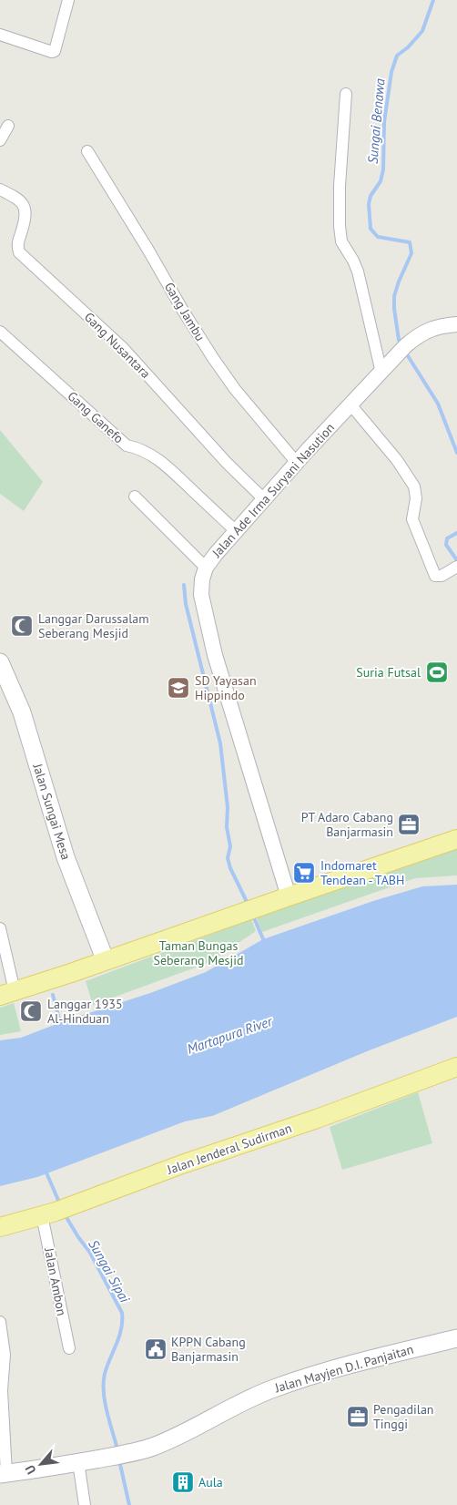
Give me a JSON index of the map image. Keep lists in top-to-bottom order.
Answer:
{
  "streets": {
    "main road": ["Jalan Sungai Mesa", "Jalan Jenderal Sudirman", "Jalan Mayjen D.I. Panjaitan"],
    "street": [
      "Gang Jambu",
      "Gang Nusantara",
      "Gang Ganefo",
      "Jalan Ade Irma Suryani Nasution",
      "Jalan Ambon"
    ]
  },
  "crossings": [
    ["Gang Jambu", "Jalan Ade Irma Suryani Nasution"],
    ["Gang Nusantara", "Jalan Ade Irma Suryani Nasution"],
    ["Gang Ganefo", "Jalan Ade Irma Suryani Nasution"],
    ["Jalan Jenderal Sudirman", "Jalan Ambon"]
  ],
  "water": ["Sungai Benawa", "Martapura River", "Sungai Sipai"],
  "parks": ["Taman Bungas Seberang Mesjid"],
  "places": {
    "mosque": ["Langgar Darussalam Seberang Mesjid", "Langgar 1935 Al-Hinduan"],
    "sports": ["Suria Futsal"],
    "school or university": ["SD Yayasan Hippindo"],
    "office": ["PT Adaro Cabang Banjarmasin", "Pengadilan Tinggi"],
    "supermarket": ["Indomaret Tendean - TABH"],
    "public building": ["KPPN Cabang Banjarmasin"],
    "building": ["Aula"]
  },
  "north": "bottom left"
}
